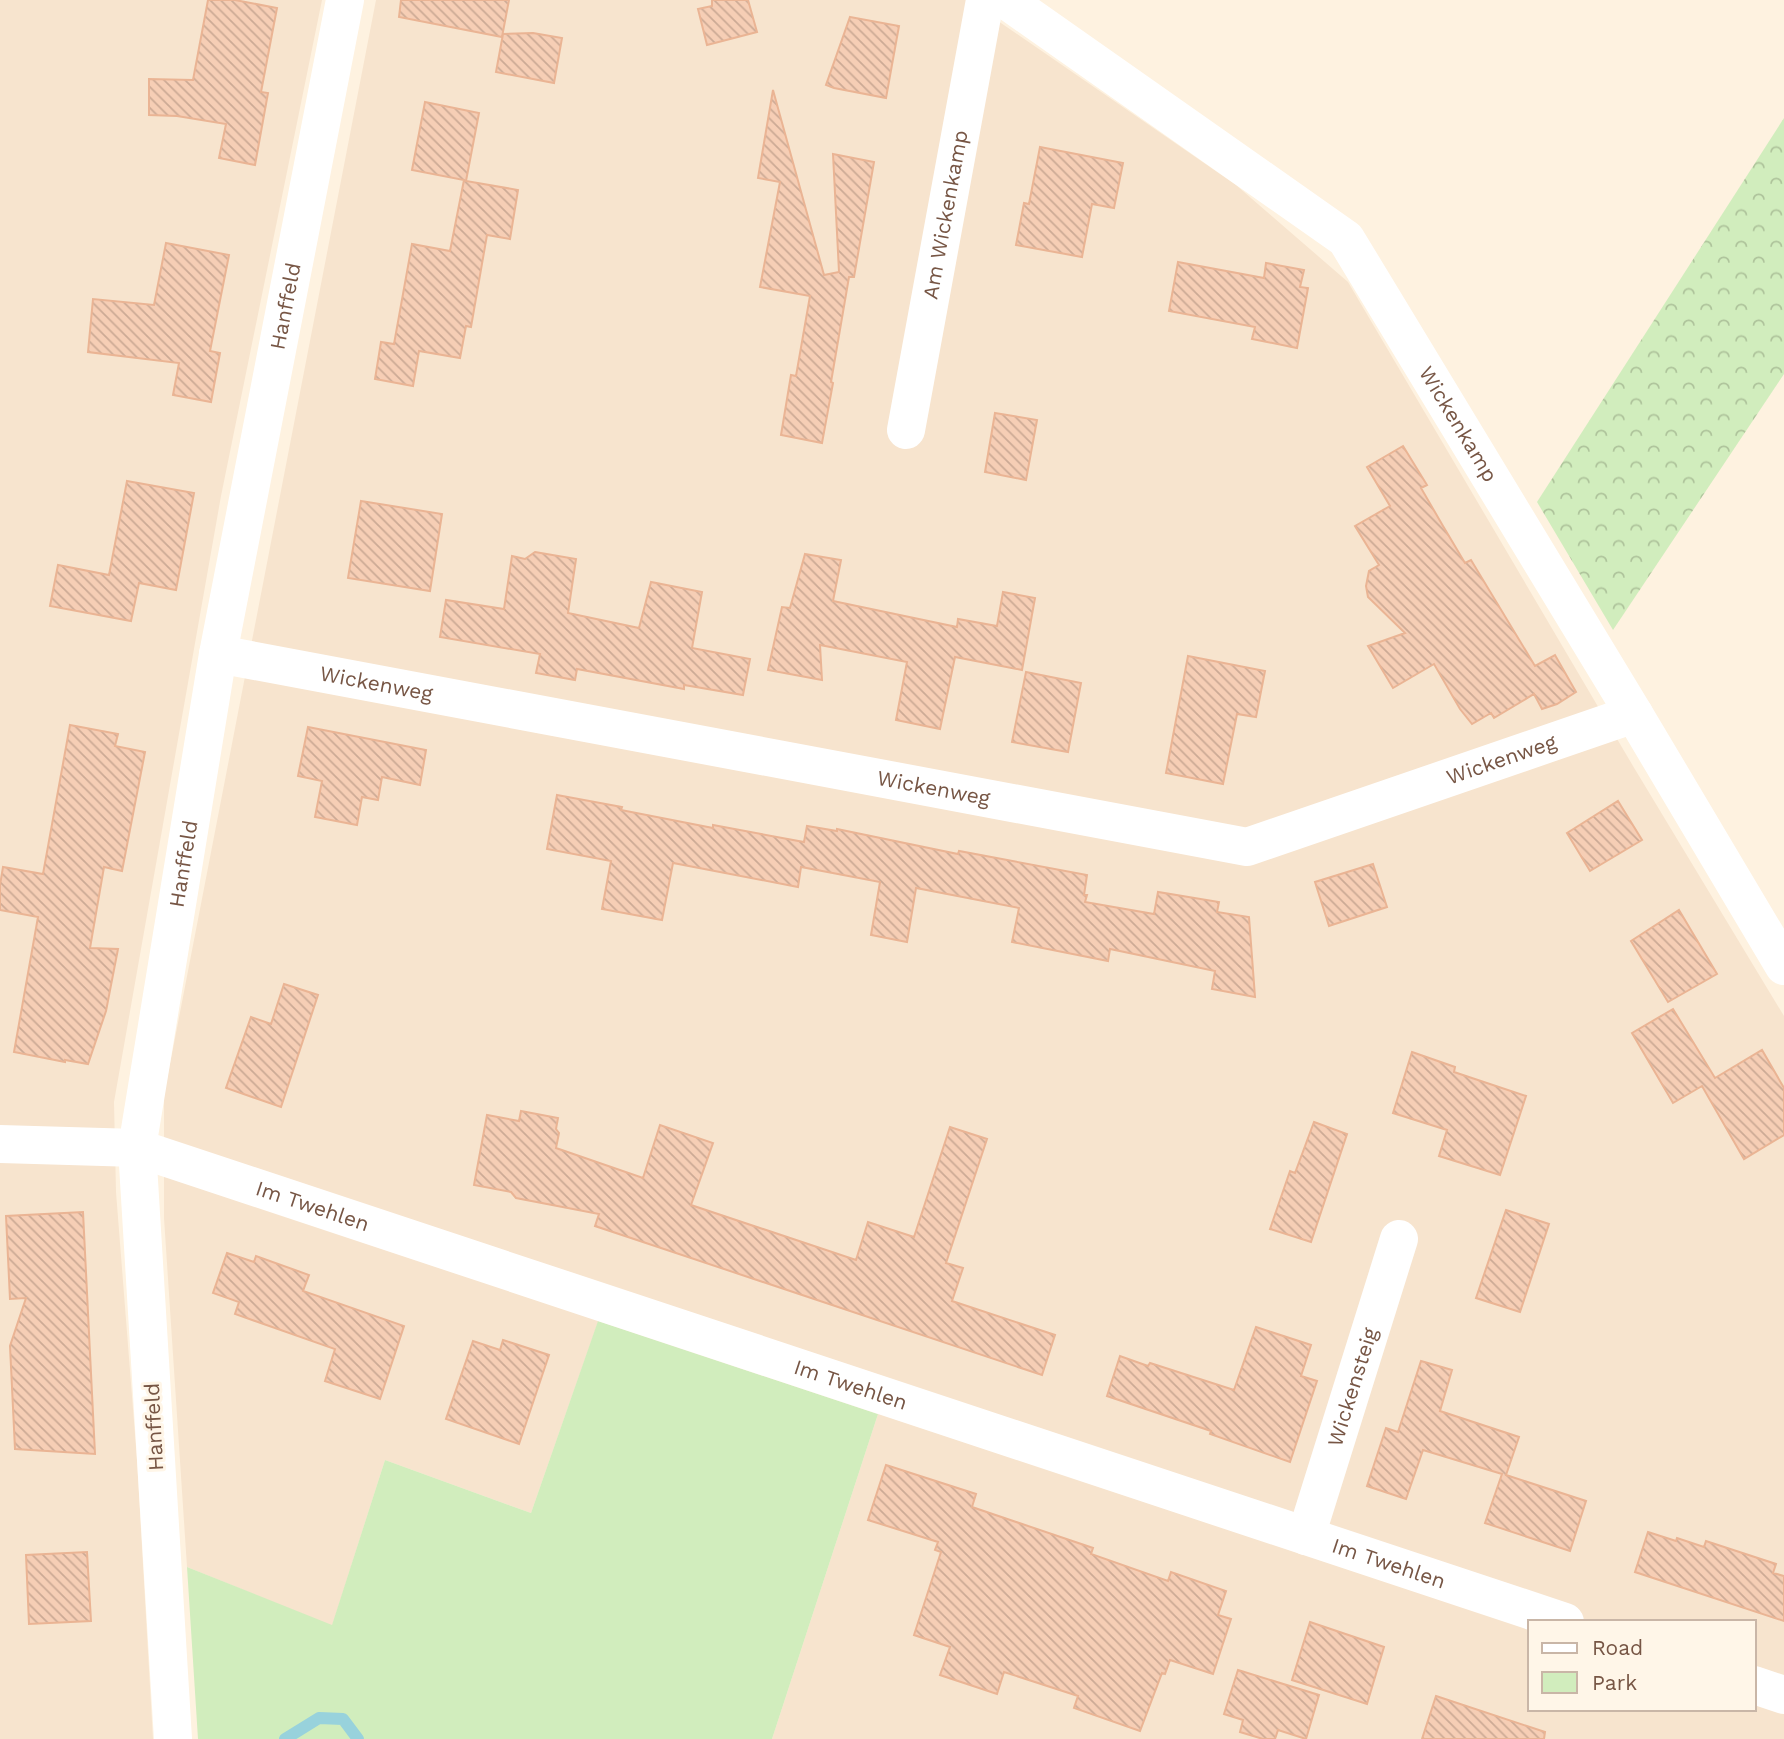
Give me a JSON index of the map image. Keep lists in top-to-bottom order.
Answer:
{
  "streets": {
    "street": [
      "Am Wickenkamp",
      "Hanffeld",
      "Wickenkamp",
      "Wickenweg",
      "Im Twehlen",
      "Wickensteig"
    ]
  },
  "crossings": [
    ["Hanffeld", "Wickenweg"],
    ["Hanffeld", "Im Twehlen"],
    ["Wickenkamp", "Wickenweg"],
    ["Im Twehlen", "Wickensteig"]
  ],
  "legend": ["Road", "Park"]
}
